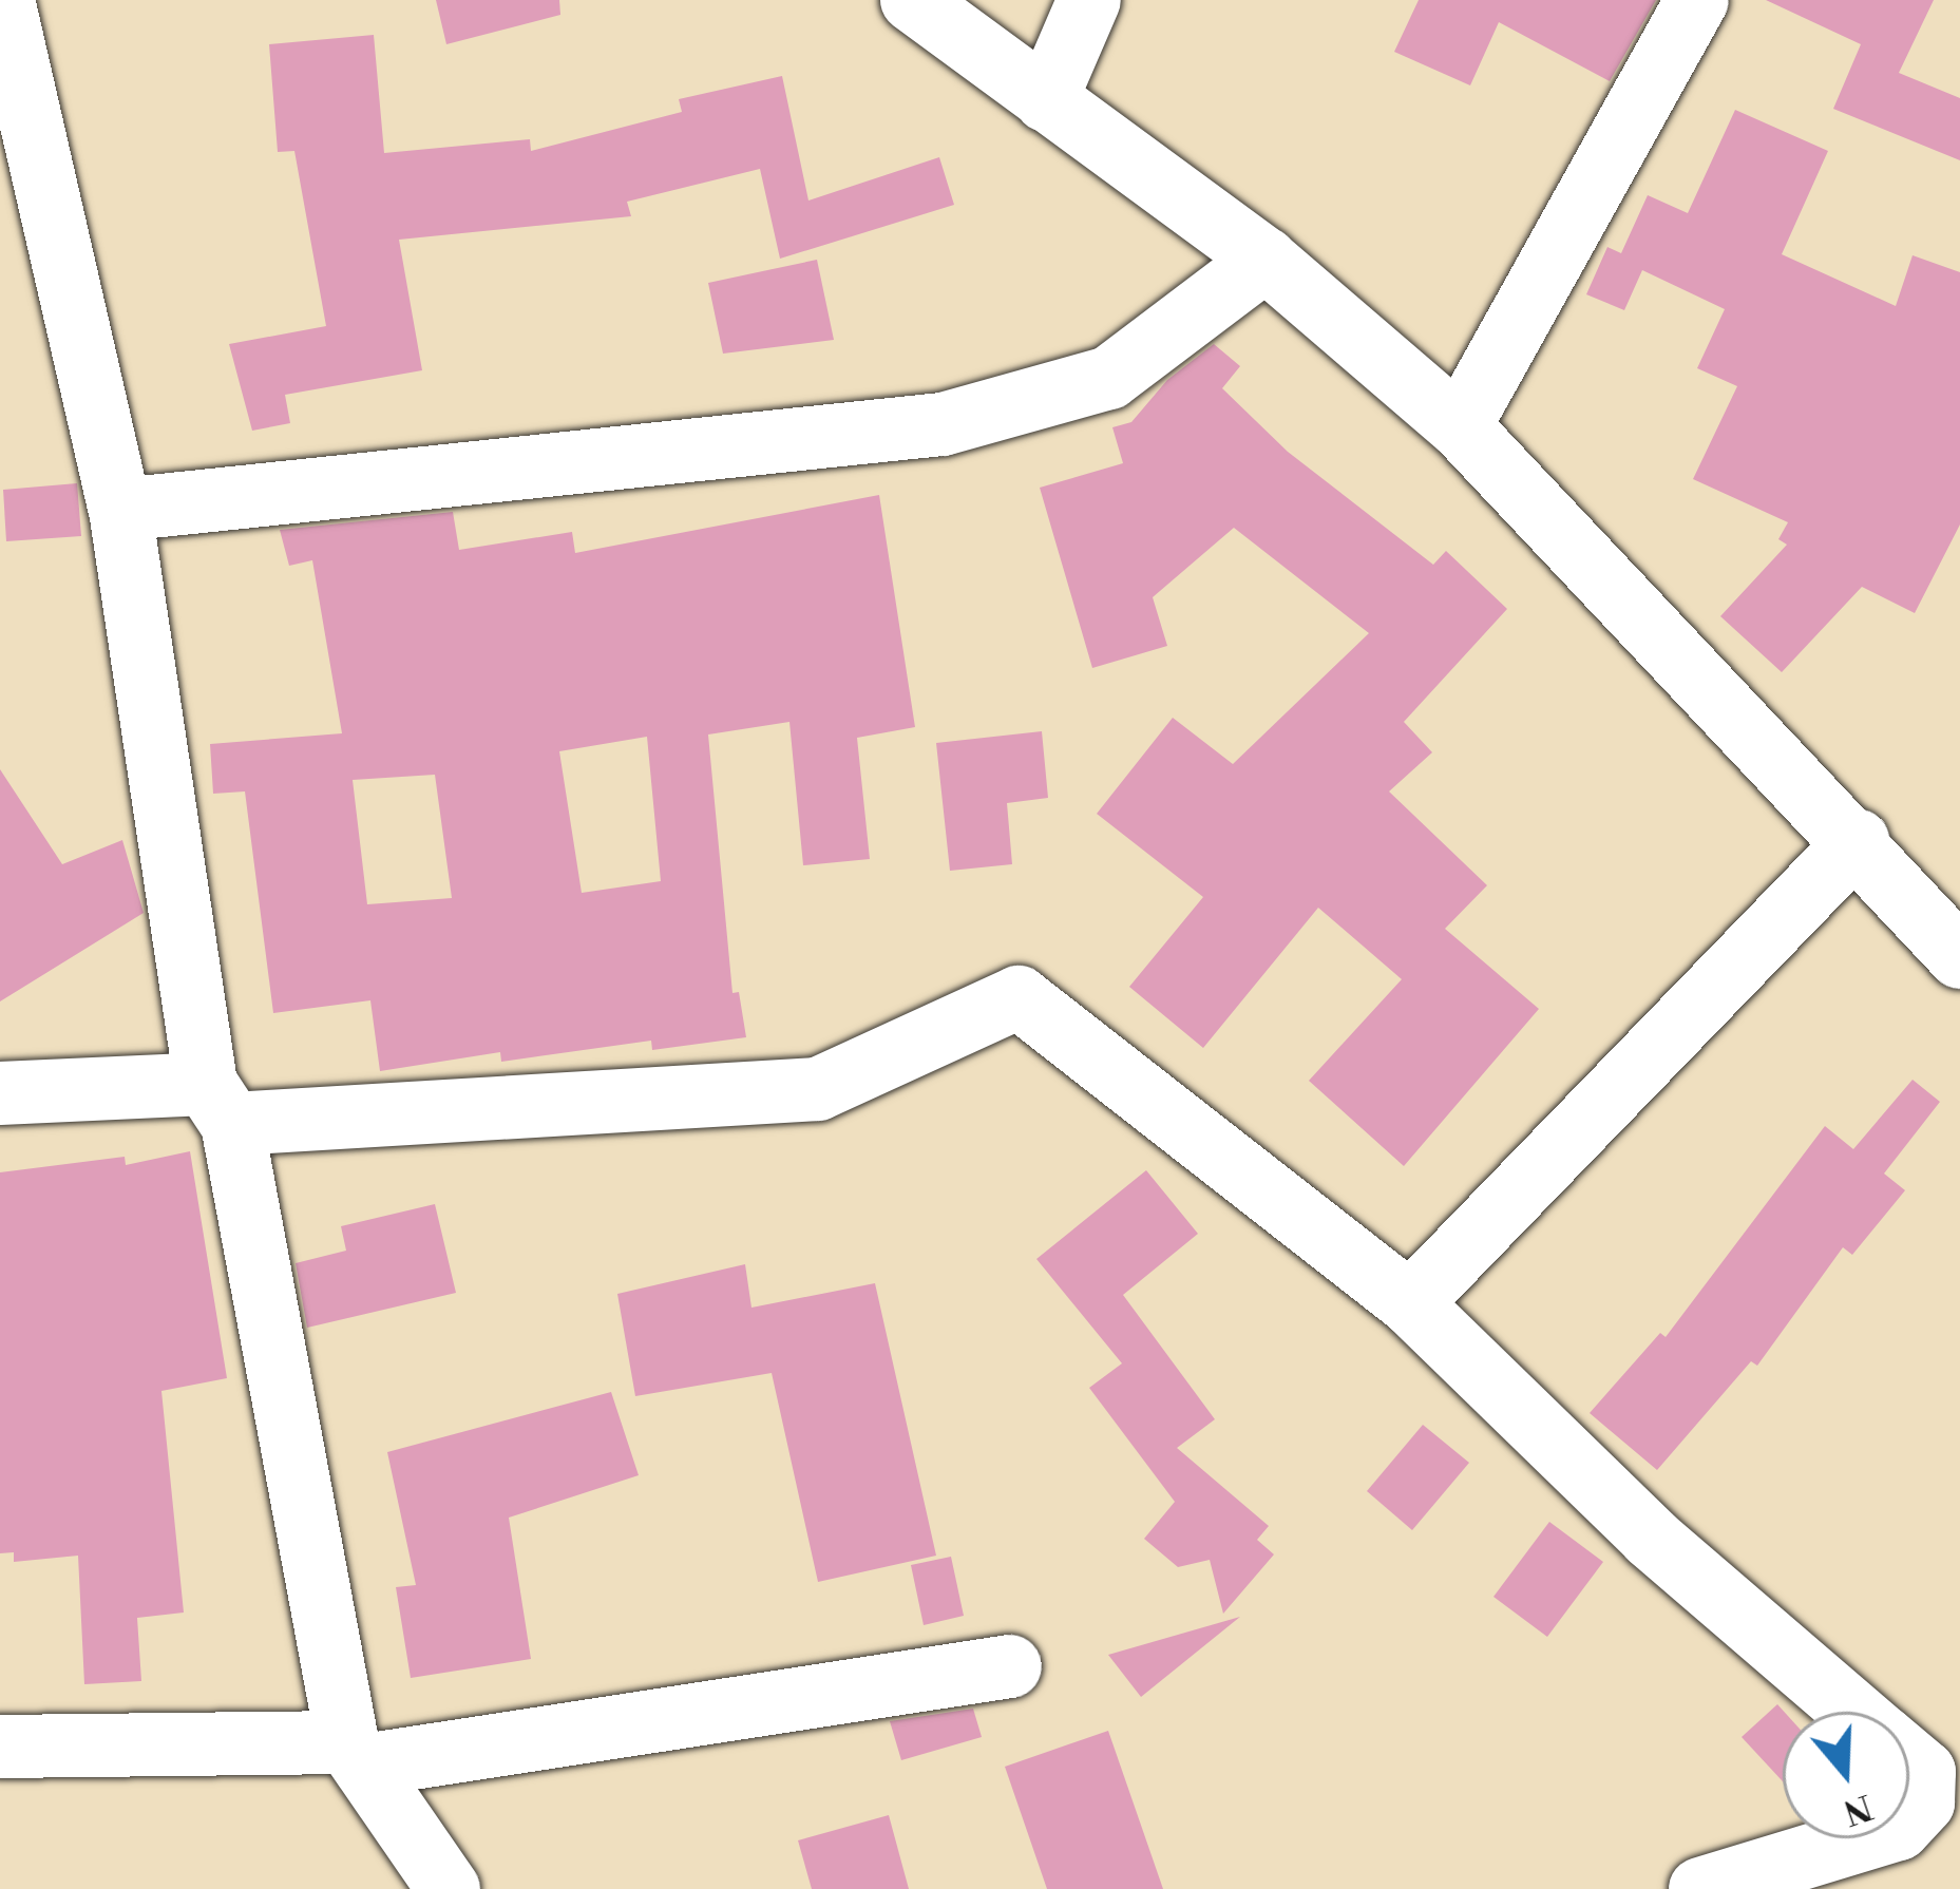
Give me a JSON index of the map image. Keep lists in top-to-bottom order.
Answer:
{
  "north": "bottom"
}
